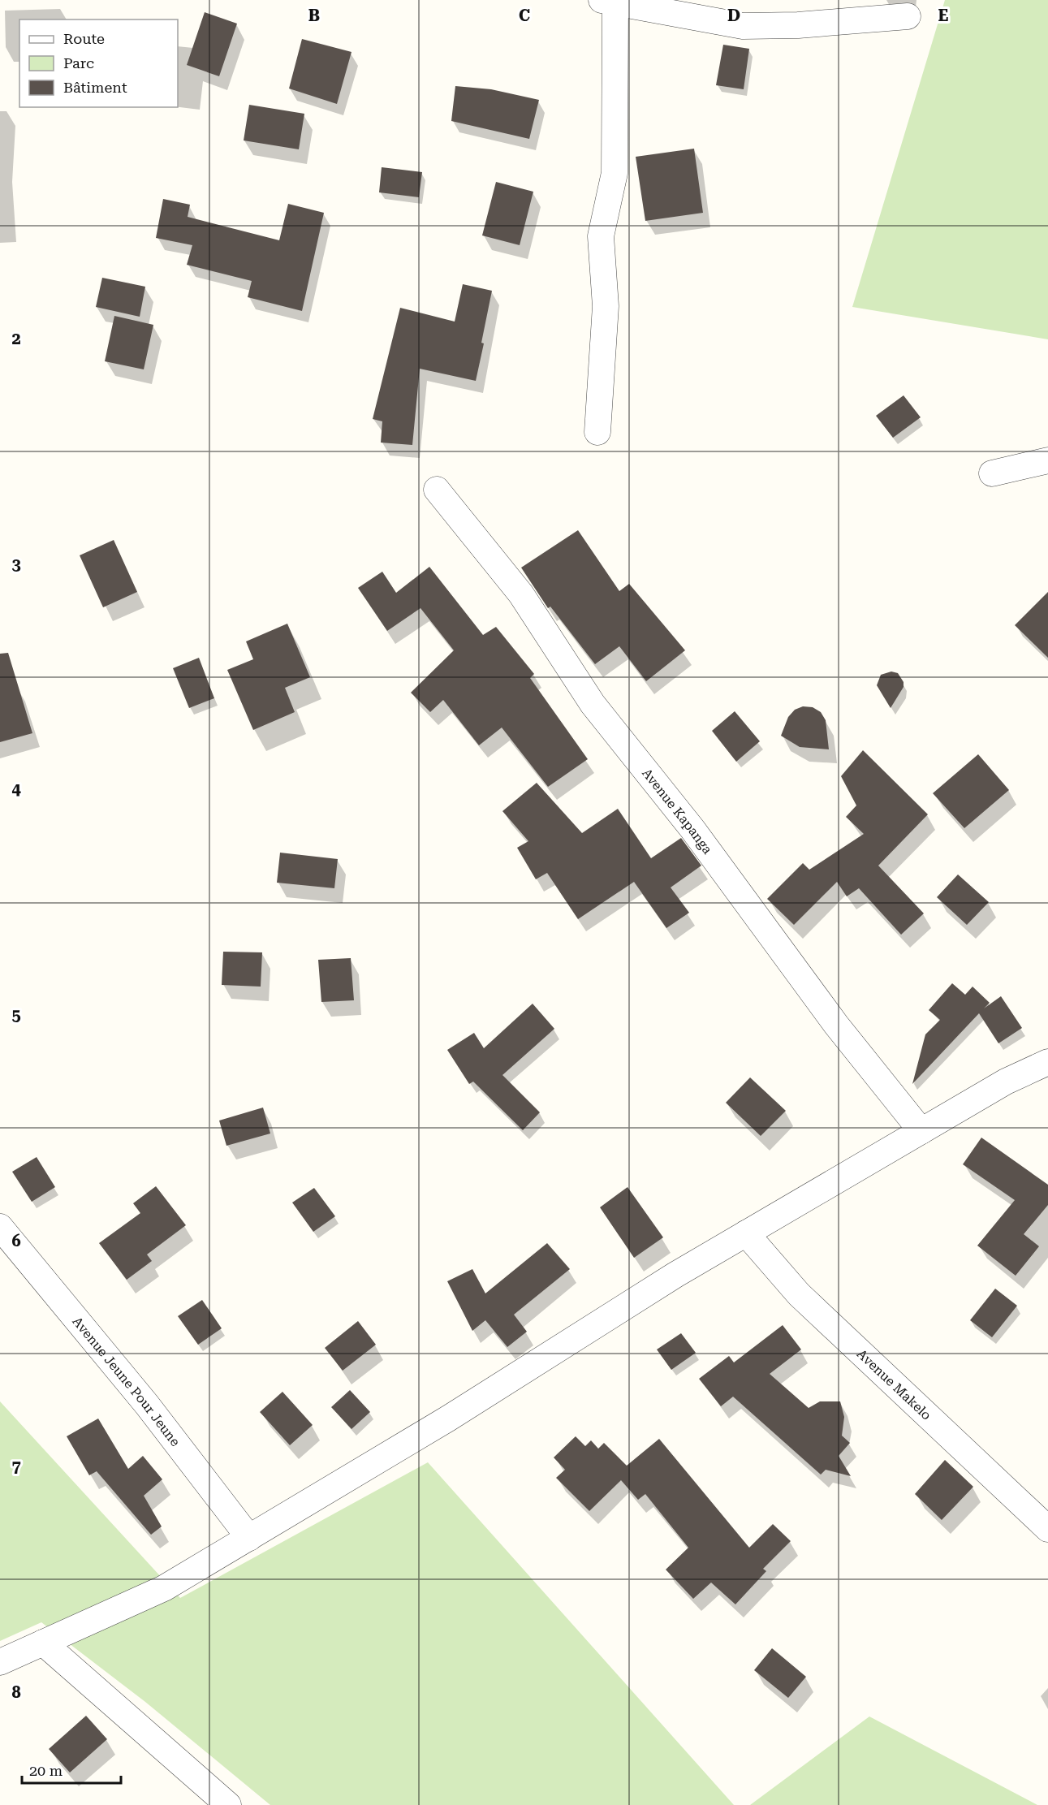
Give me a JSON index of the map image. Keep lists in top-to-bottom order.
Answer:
{
  "streets": {
    "street": ["Avenue Kapanga", "Avenue Jeune Pour Jeune", "Avenue Makelo"]
  },
  "legend": ["Route", "Parc", "Bâtiment"],
  "scale_bar": "20 m",
  "grid": {
    "columns": [
      "B",
      "C",
      "D",
      "E"
    ],
    "rows": [
      "2",
      "3",
      "4",
      "5",
      "6",
      "7",
      "8"
    ]
  }
}
